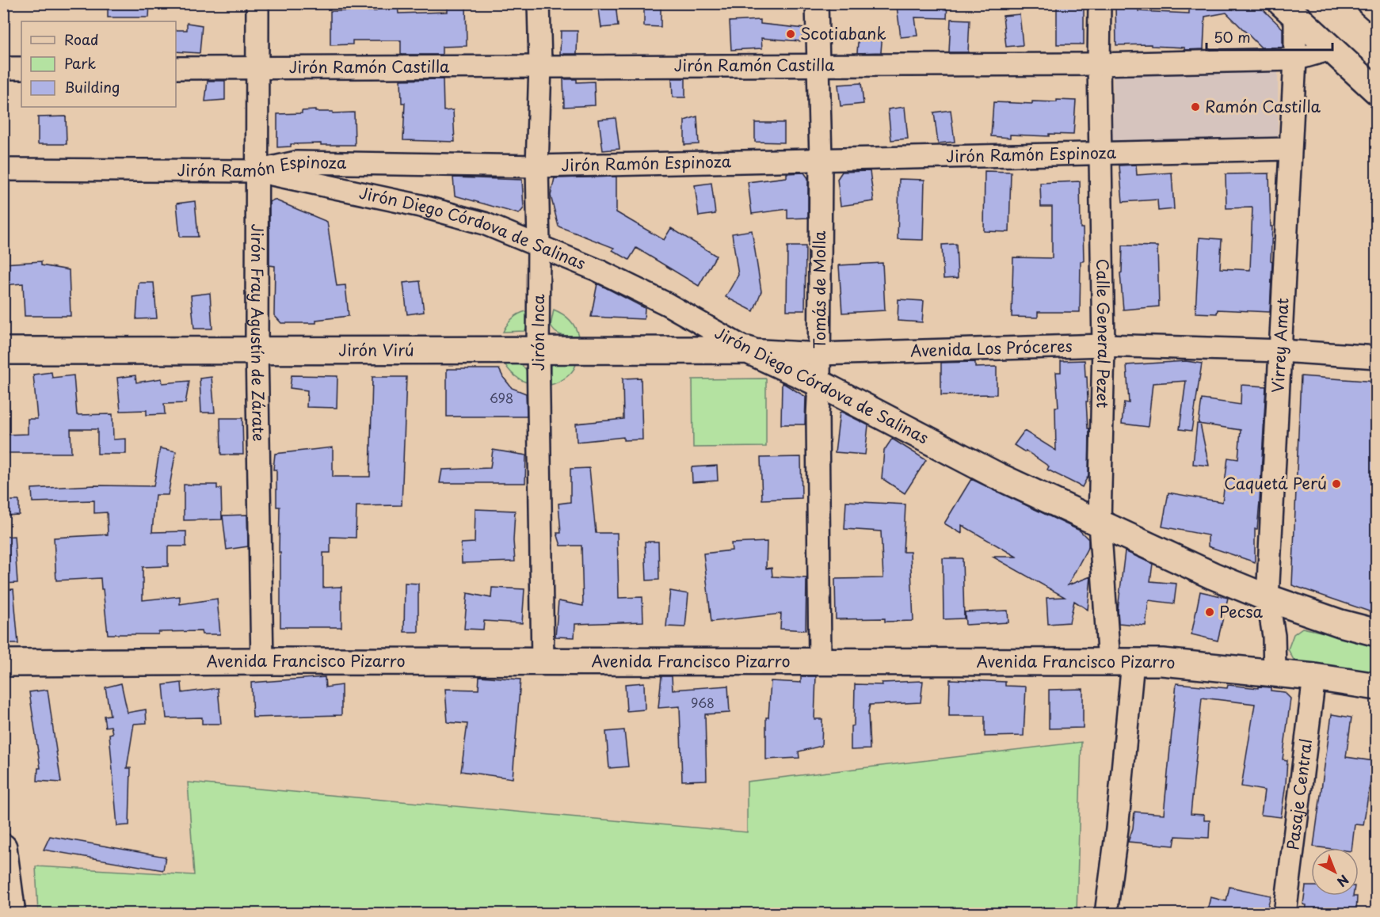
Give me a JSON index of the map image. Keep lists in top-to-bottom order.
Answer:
{
  "streets": {
    "main road": ["Jirón Diego Córdova de Salinas", "Jirón Virú", "Avenida Francisco Pizarro"],
    "street": [
      "Jirón Ramón Castilla",
      "Jirón Ramón Espinoza",
      "Tomás de Molla",
      "Jirón Fray Agustín de Zárate",
      "Jirón Inca",
      "Calle General Pezet",
      "Virrey Amat",
      "Avenida Los Próceres",
      "Pasaje Central"
    ]
  },
  "crossings": [
    ["Jirón Ramón Castilla", "Tomás de Molla"],
    ["Jirón Ramón Castilla", "Jirón Fray Agustín de Zárate"],
    ["Jirón Ramón Castilla", "Jirón Inca"],
    ["Jirón Ramón Castilla", "Calle General Pezet"],
    ["Jirón Ramón Castilla", "Virrey Amat"],
    ["Jirón Ramón Espinoza", "Jirón Diego Córdova de Salinas"],
    ["Jirón Ramón Espinoza", "Tomás de Molla"],
    ["Jirón Ramón Espinoza", "Jirón Fray Agustín de Zárate"],
    ["Jirón Ramón Espinoza", "Jirón Inca"],
    ["Jirón Ramón Espinoza", "Calle General Pezet"],
    ["Jirón Ramón Espinoza", "Virrey Amat"],
    ["Jirón Diego Córdova de Salinas", "Tomás de Molla"],
    ["Jirón Diego Córdova de Salinas", "Jirón Fray Agustín de Zárate"],
    ["Jirón Diego Córdova de Salinas", "Jirón Inca"],
    ["Jirón Diego Córdova de Salinas", "Calle General Pezet"],
    ["Jirón Diego Córdova de Salinas", "Virrey Amat"],
    ["Jirón Diego Córdova de Salinas", "Avenida Los Próceres"],
    ["Jirón Diego Córdova de Salinas", "Jirón Virú"],
    ["Tomás de Molla", "Avenida Los Próceres"],
    ["Tomás de Molla", "Avenida Francisco Pizarro"],
    ["Jirón Fray Agustín de Zárate", "Jirón Virú"],
    ["Jirón Fray Agustín de Zárate", "Avenida Francisco Pizarro"],
    ["Jirón Inca", "Jirón Virú"],
    ["Jirón Inca", "Avenida Francisco Pizarro"],
    ["Calle General Pezet", "Avenida Los Próceres"],
    ["Calle General Pezet", "Avenida Francisco Pizarro"],
    ["Virrey Amat", "Avenida Los Próceres"],
    ["Virrey Amat", "Avenida Francisco Pizarro"],
    ["Avenida Los Próceres", "Jirón Virú"],
    ["Avenida Francisco Pizarro", "Pasaje Central"]
  ],
  "places": [
    "Scotiabank",
    "Ramón Castilla",
    "Caquetá Perú",
    "Pecsa"
  ],
  "house_numbers": ["698", "968"],
  "legend": ["Road", "Park", "Building"],
  "scale_bar": "50 m",
  "north": "bottom right"
}
